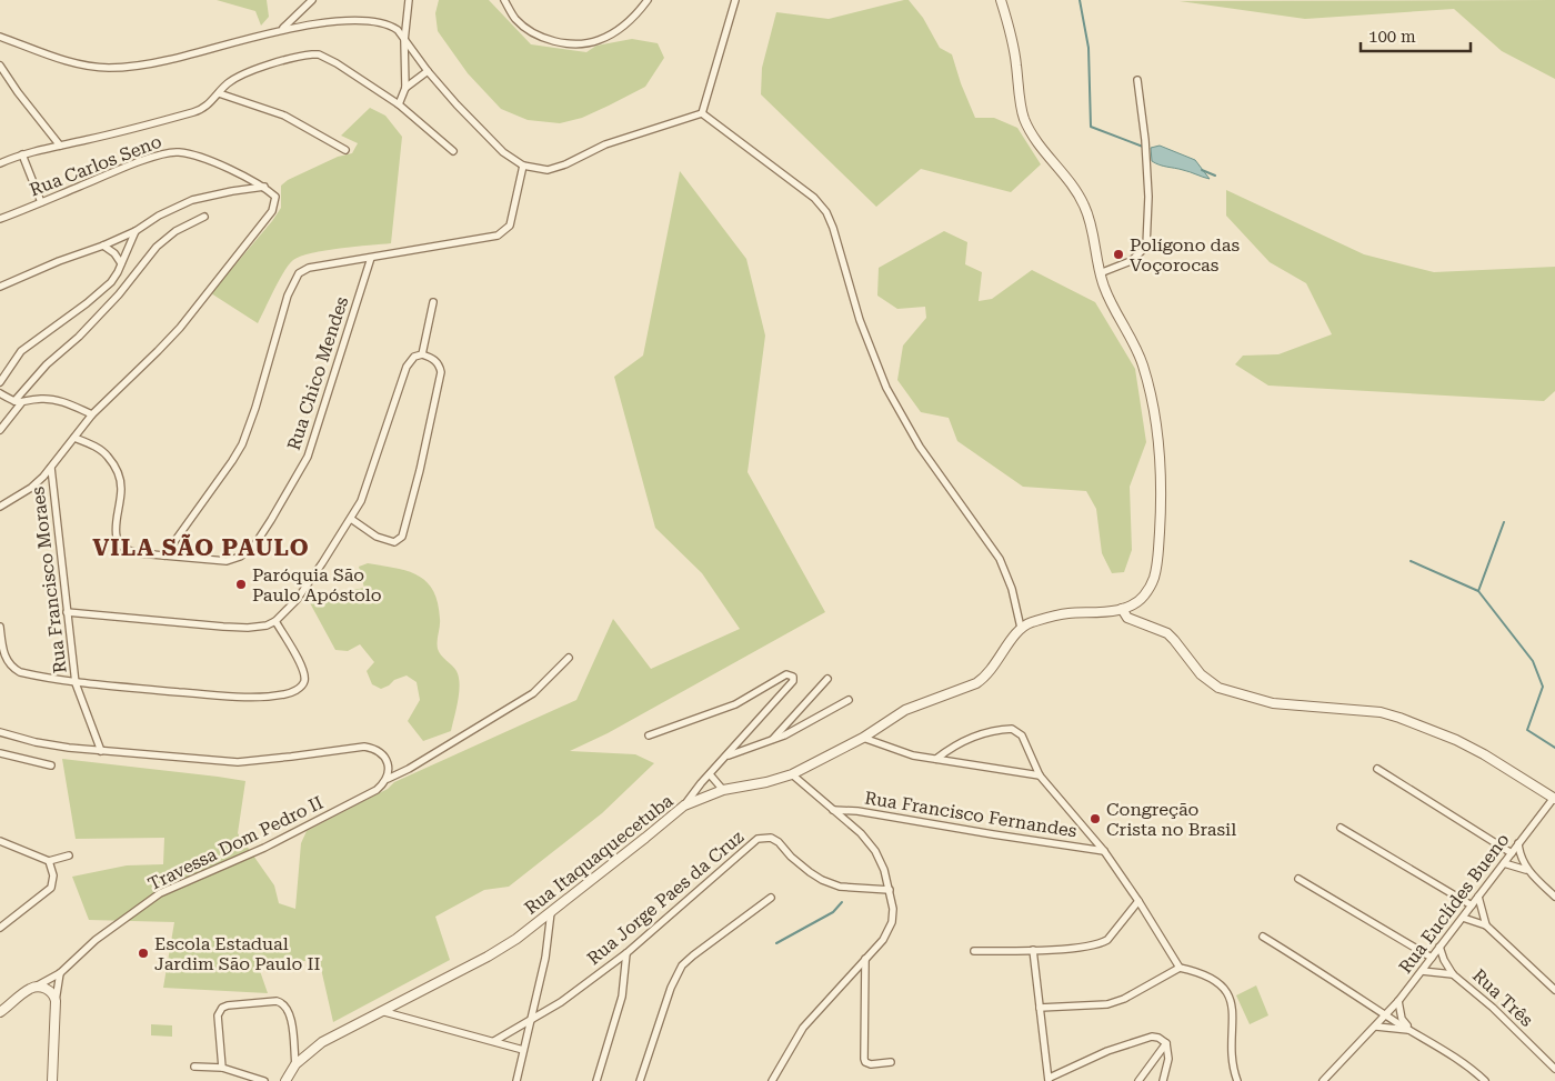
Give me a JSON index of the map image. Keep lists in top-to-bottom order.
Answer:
{
  "streets": {
    "street": [
      "Rua Carlos Seno",
      "Rua Chico Mendes",
      "Rua Francisco Moraes",
      "Rua Francisco Fernandes",
      "Travessa Dom Pedro II",
      "Rua Itaquaquecetuba",
      "Rua Jorge Paes da Cruz",
      "Rua Euclídes Bueno",
      "Rua Três"
    ]
  },
  "crossings": [
    ["Rua Euclídes Bueno", "Rua Três"]
  ],
  "districts": ["VILA SÃO PAULO"],
  "places": [
    "Polígono das Voçorocas",
    "Paróquia São Paulo Apóstolo",
    "Congreção Crista no Brasil",
    "Escola Estadual Jardim São Paulo II"
  ],
  "scale_bar": "100 m"
}
